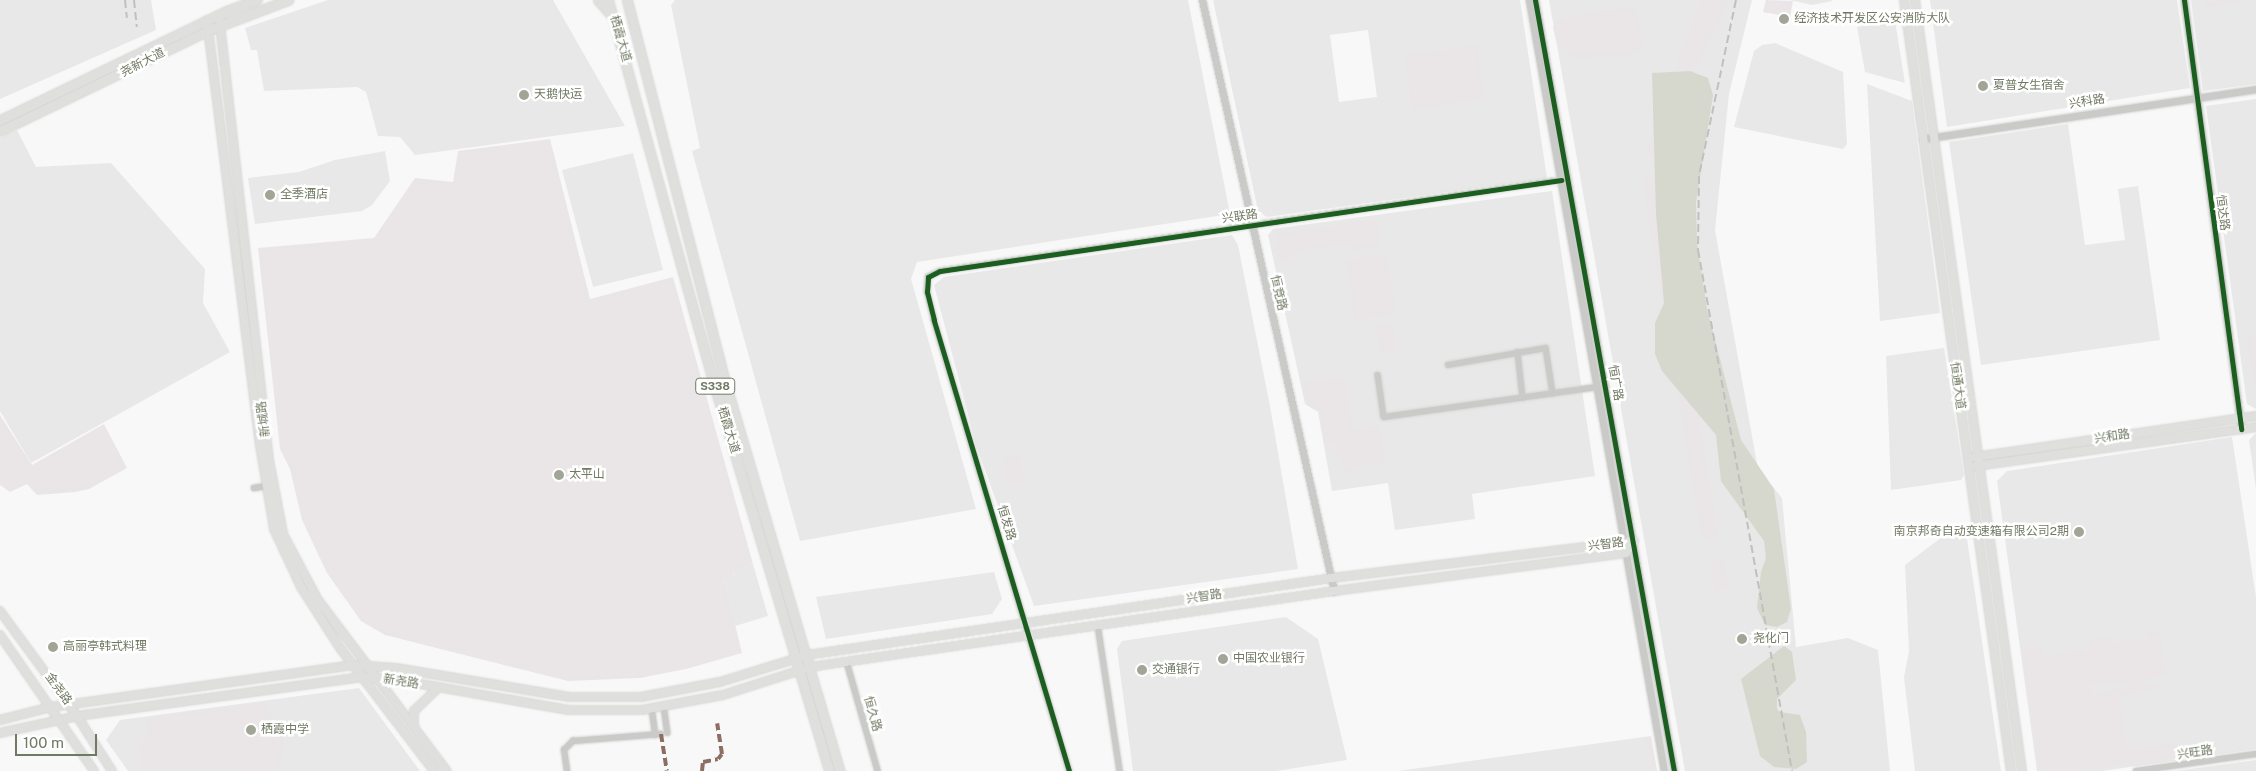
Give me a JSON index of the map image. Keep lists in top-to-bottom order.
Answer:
{
  "streets": {
    "main road": [
      "栖霞大道",
      "尧新大道",
      "S338",
      "恒通大道",
      "新城路",
      "兴和路",
      "兴智路",
      "新尧路",
      "金尧路"
    ],
    "street": [
      "兴科路",
      "恒达路",
      "兴联路",
      "恒竞路",
      "恒广路",
      "恒发路",
      "恒久路",
      "兴旺路"
    ]
  },
  "crossings": [
    ["栖霞大道", "兴智路"],
    ["栖霞大道", "新尧路"],
    ["尧新大道", "新城路"],
    ["兴科路", "恒达路"],
    ["兴科路", "恒通大道"],
    ["恒达路", "兴和路"],
    ["兴联路", "恒竞路"],
    ["兴联路", "恒广路"],
    ["兴联路", "恒发路"],
    ["恒竞路", "兴智路"],
    ["恒广路", "兴智路"],
    ["恒通大道", "兴和路"],
    ["新城路", "新尧路"],
    ["恒发路", "兴智路"],
    ["兴智路", "新尧路"],
    ["兴智路", "恒久路"],
    ["新尧路", "金尧路"]
  ],
  "places": [
    "经济技术开发区公安消防大队",
    "夏普女生宿舍",
    "天鹅快运",
    "全季酒店",
    "太平山",
    "南京邦奇自动变速箱有限公司2期",
    "尧化门",
    "高丽亭韩式料理",
    "中国农业银行",
    "交通银行",
    "栖霞中学"
  ],
  "scale_bar": "100 m"
}
